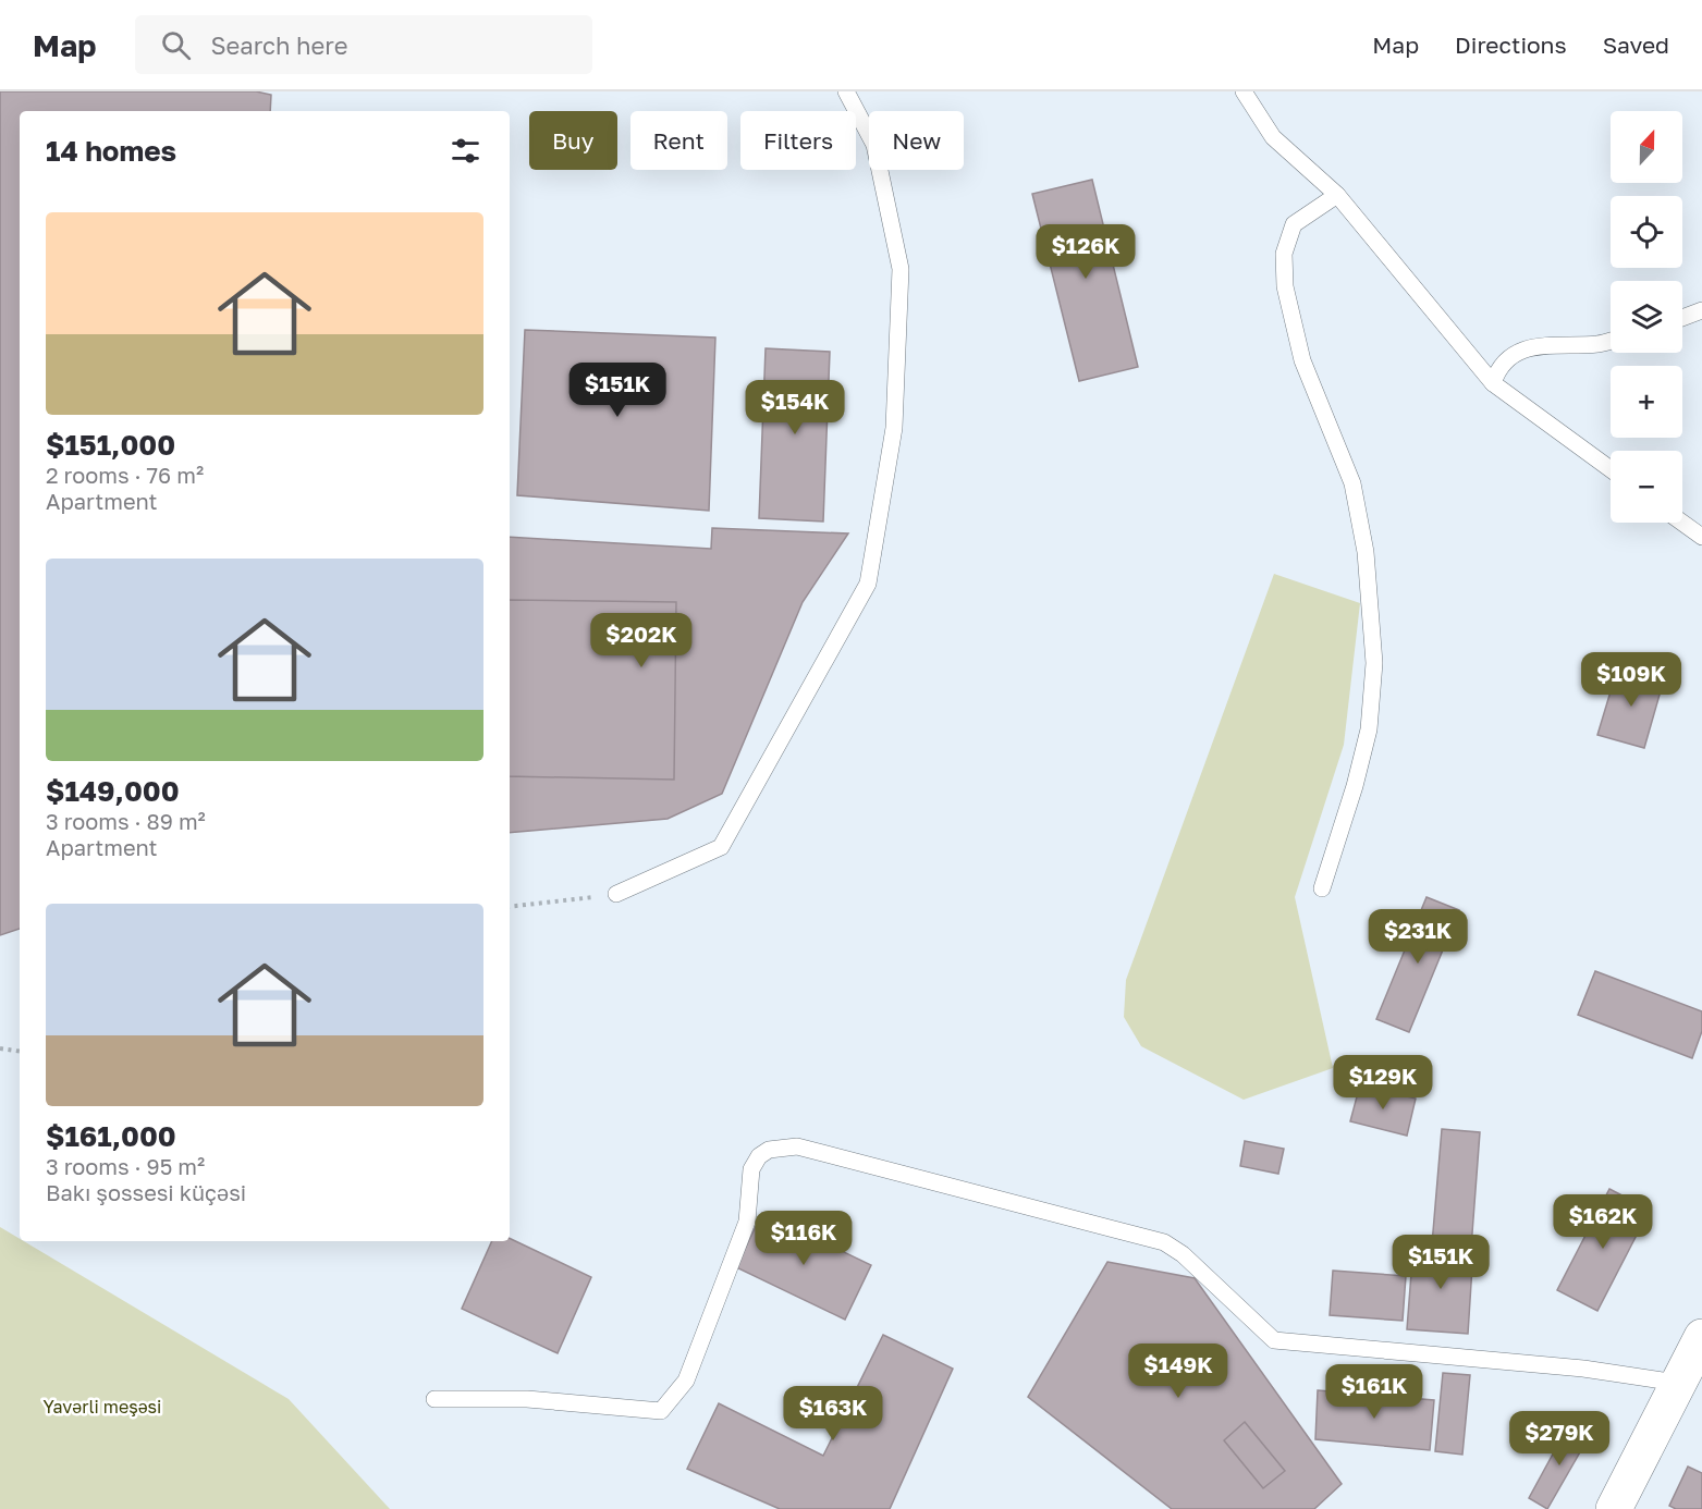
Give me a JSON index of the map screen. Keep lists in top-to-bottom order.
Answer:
{
  "parks": ["Yavərli meşəsi"],
  "north": "top",
  "page": {
    "header": "Map",
    "search": "Search here",
    "nav": ["Map", "Directions", "Saved"],
    "map_buttons": ["+", "−"],
    "chip": [
      "Buy",
      "Rent",
      "Filters",
      "New"
    ],
    "heading": "14 homes",
    "list": [
      {
        "name": "$151,000",
        "note": "2 rooms · 76 m² · Apartment"
      },
      {
        "name": "$149,000",
        "note": "3 rooms · 89 m² · Apartment"
      },
      {
        "name": "$161,000",
        "note": "3 rooms · 95 m² · Bakı şossesi küçəsi"
      }
    ],
    "price": [
      "$126K",
      "$151K",
      "$154K",
      "$202K",
      "$109K",
      "$231K",
      "$129K",
      "$162K",
      "$116K",
      "$151K",
      "$149K",
      "$161K",
      "$163K",
      "$279K"
    ]
  }
}
